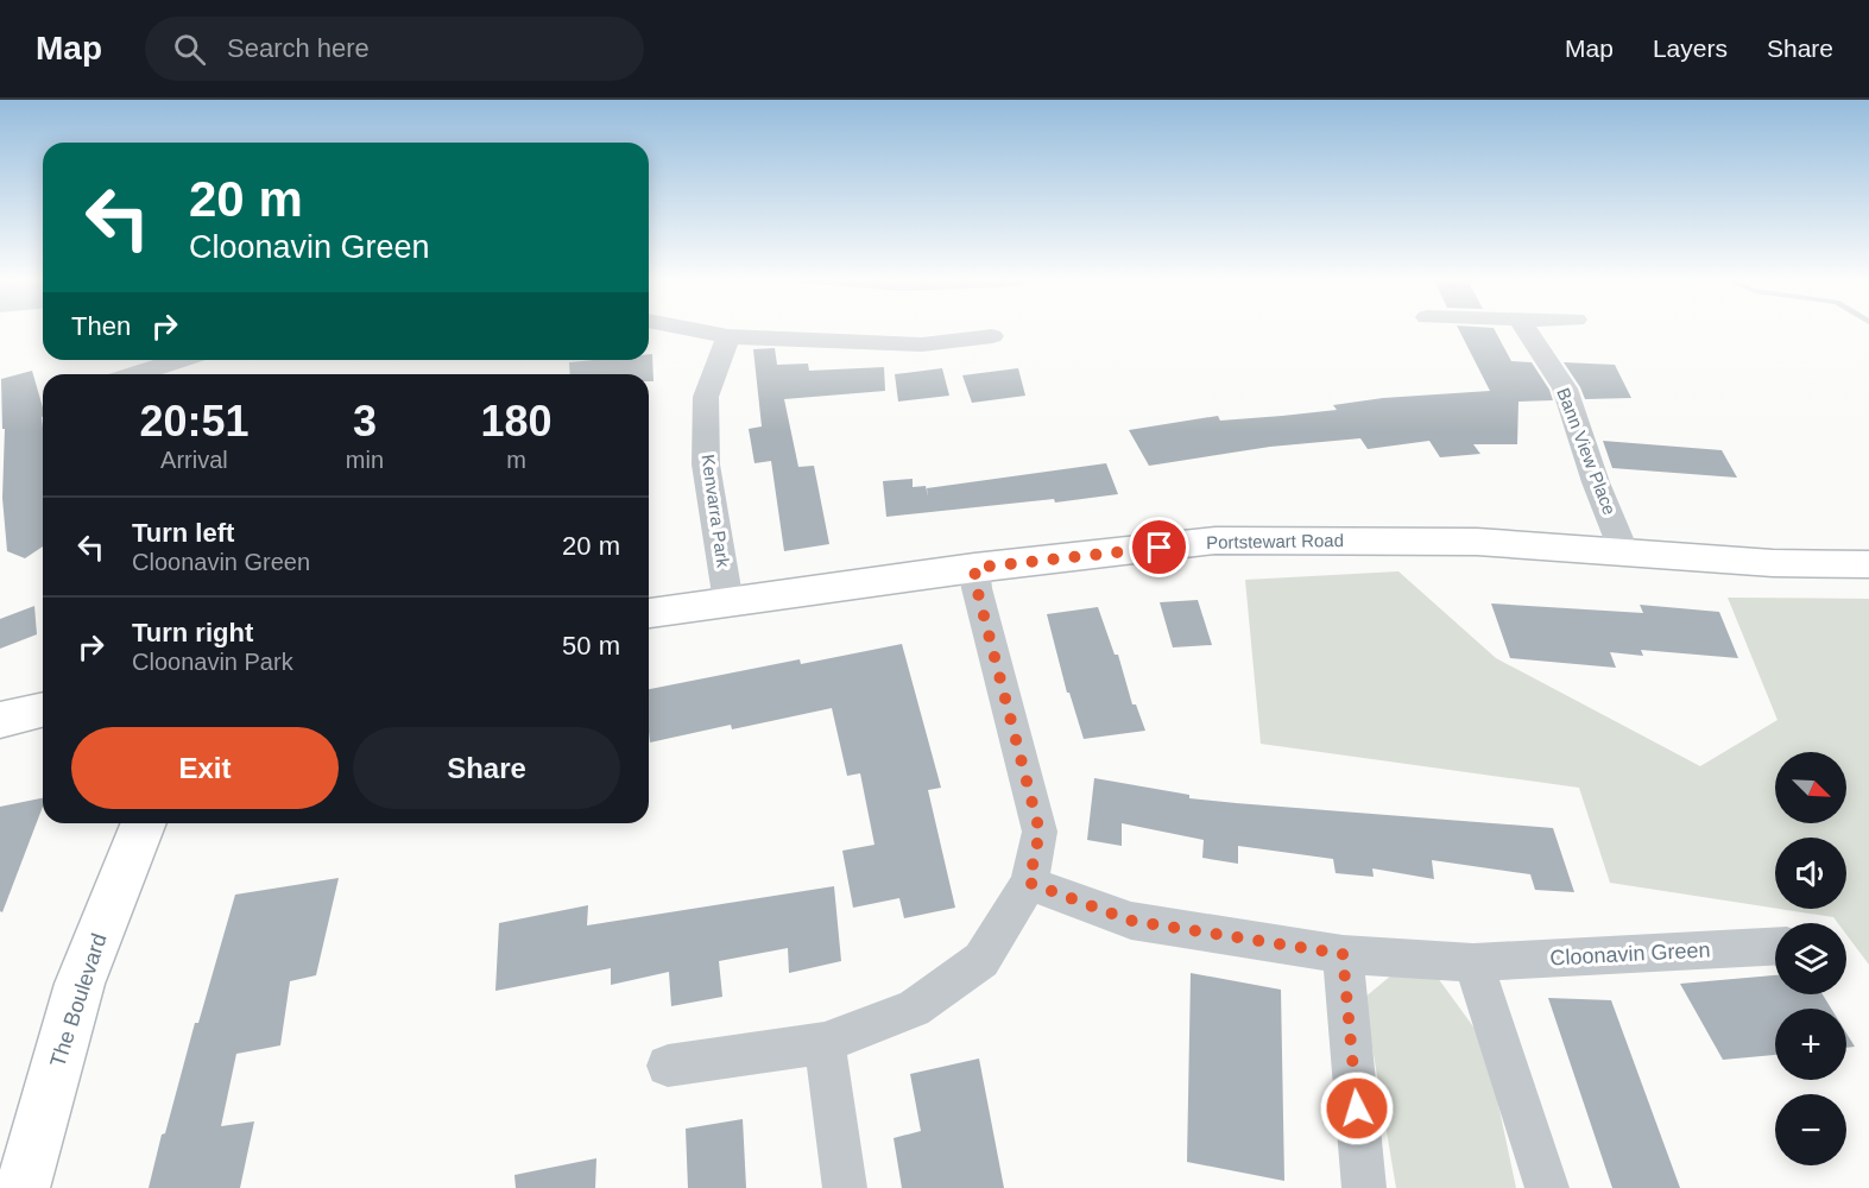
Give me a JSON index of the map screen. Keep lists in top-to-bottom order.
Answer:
{
  "streets": {
    "main road": ["Portstewart Road", "The Boulevard"],
    "street": ["Bann View Place", "Kenvarra Park", "Cloonavin Green"]
  },
  "crossings": [
    ["Bann View Place", "Portstewart Road"],
    ["Kenvarra Park", "Portstewart Road"]
  ],
  "north": "bottom right",
  "page": {
    "header": "Map",
    "search": "Search here",
    "nav": ["Map", "Layers", "Share"],
    "turn": ["20 m", "Cloonavin Green"],
    "then": "Then",
    "eta": [
      "20:51",
      "Arrival",
      "3",
      "min",
      "180",
      "m"
    ],
    "list": [
      {
        "name": "Turn left",
        "note": "Cloonavin Green",
        "value": "20 m"
      },
      {
        "name": "Turn right",
        "note": "Cloonavin Park",
        "value": "50 m"
      }
    ],
    "buttons": ["Exit", "Share"],
    "map_buttons": ["+", "−"]
  }
}
